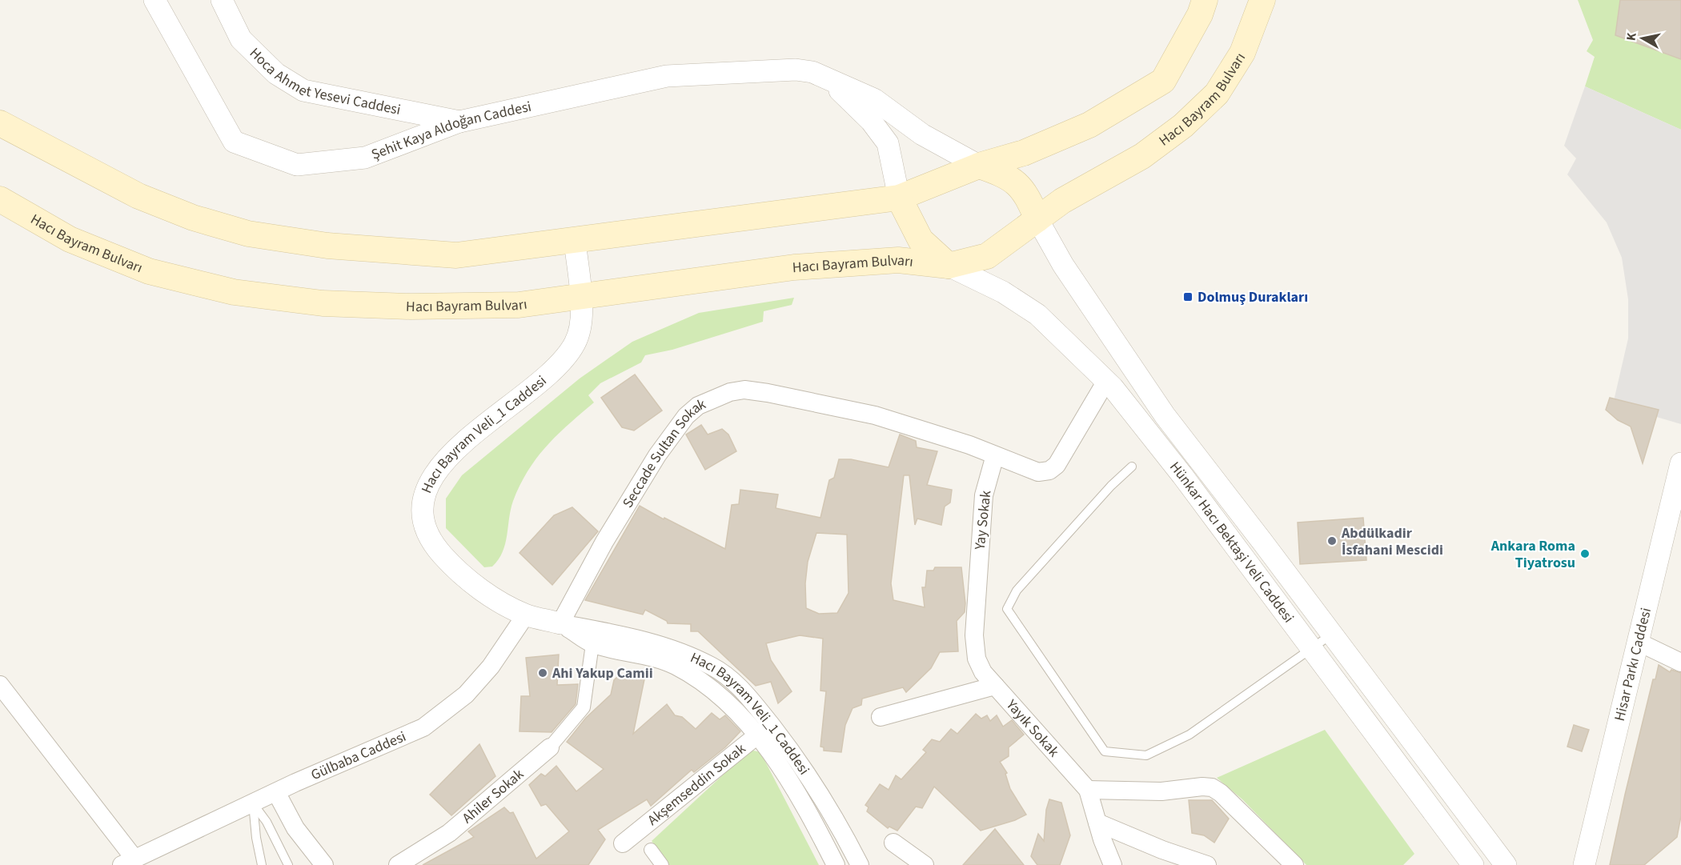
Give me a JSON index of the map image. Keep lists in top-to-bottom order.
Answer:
{
  "streets": {
    "main road": ["Hacı Bayram Bulvarı"],
    "street": [
      "Hoca Ahmet Yesevi Caddesi",
      "Şehit Kaya Aldoğan Caddesi",
      "Hacı Bayram Veli_1 Caddesi",
      "Seccade Sultan Sokak",
      "Yay Sokak",
      "Hünkar Hacı Bektaşi Veli Caddesi",
      "Hisar Parkı Caddesi",
      "Yayık Sokak",
      "Gülbaba Caddesi",
      "Akşemseddin Sokak",
      "Ahiler Sokak"
    ]
  },
  "crossings": [
    ["Hoca Ahmet Yesevi Caddesi", "Şehit Kaya Aldoğan Caddesi"],
    ["Hacı Bayram Bulvarı", "Hacı Bayram Veli_1 Caddesi"],
    ["Hacı Bayram Bulvarı", "Hünkar Hacı Bektaşi Veli Caddesi"],
    ["Hacı Bayram Veli_1 Caddesi", "Seccade Sultan Sokak"],
    ["Hacı Bayram Veli_1 Caddesi", "Gülbaba Caddesi"],
    ["Hacı Bayram Veli_1 Caddesi", "Akşemseddin Sokak"],
    ["Hacı Bayram Veli_1 Caddesi", "Ahiler Sokak"],
    ["Seccade Sultan Sokak", "Yay Sokak"],
    ["Yay Sokak", "Yayık Sokak"]
  ],
  "places": {
    "transit": ["Dolmuş Durakları"],
    "other": ["Abdülkadir İsfahani Mescidi", "Ankara Roma Tiyatrosu", "Ahi Yakup Camii"]
  },
  "north": "left"
}
